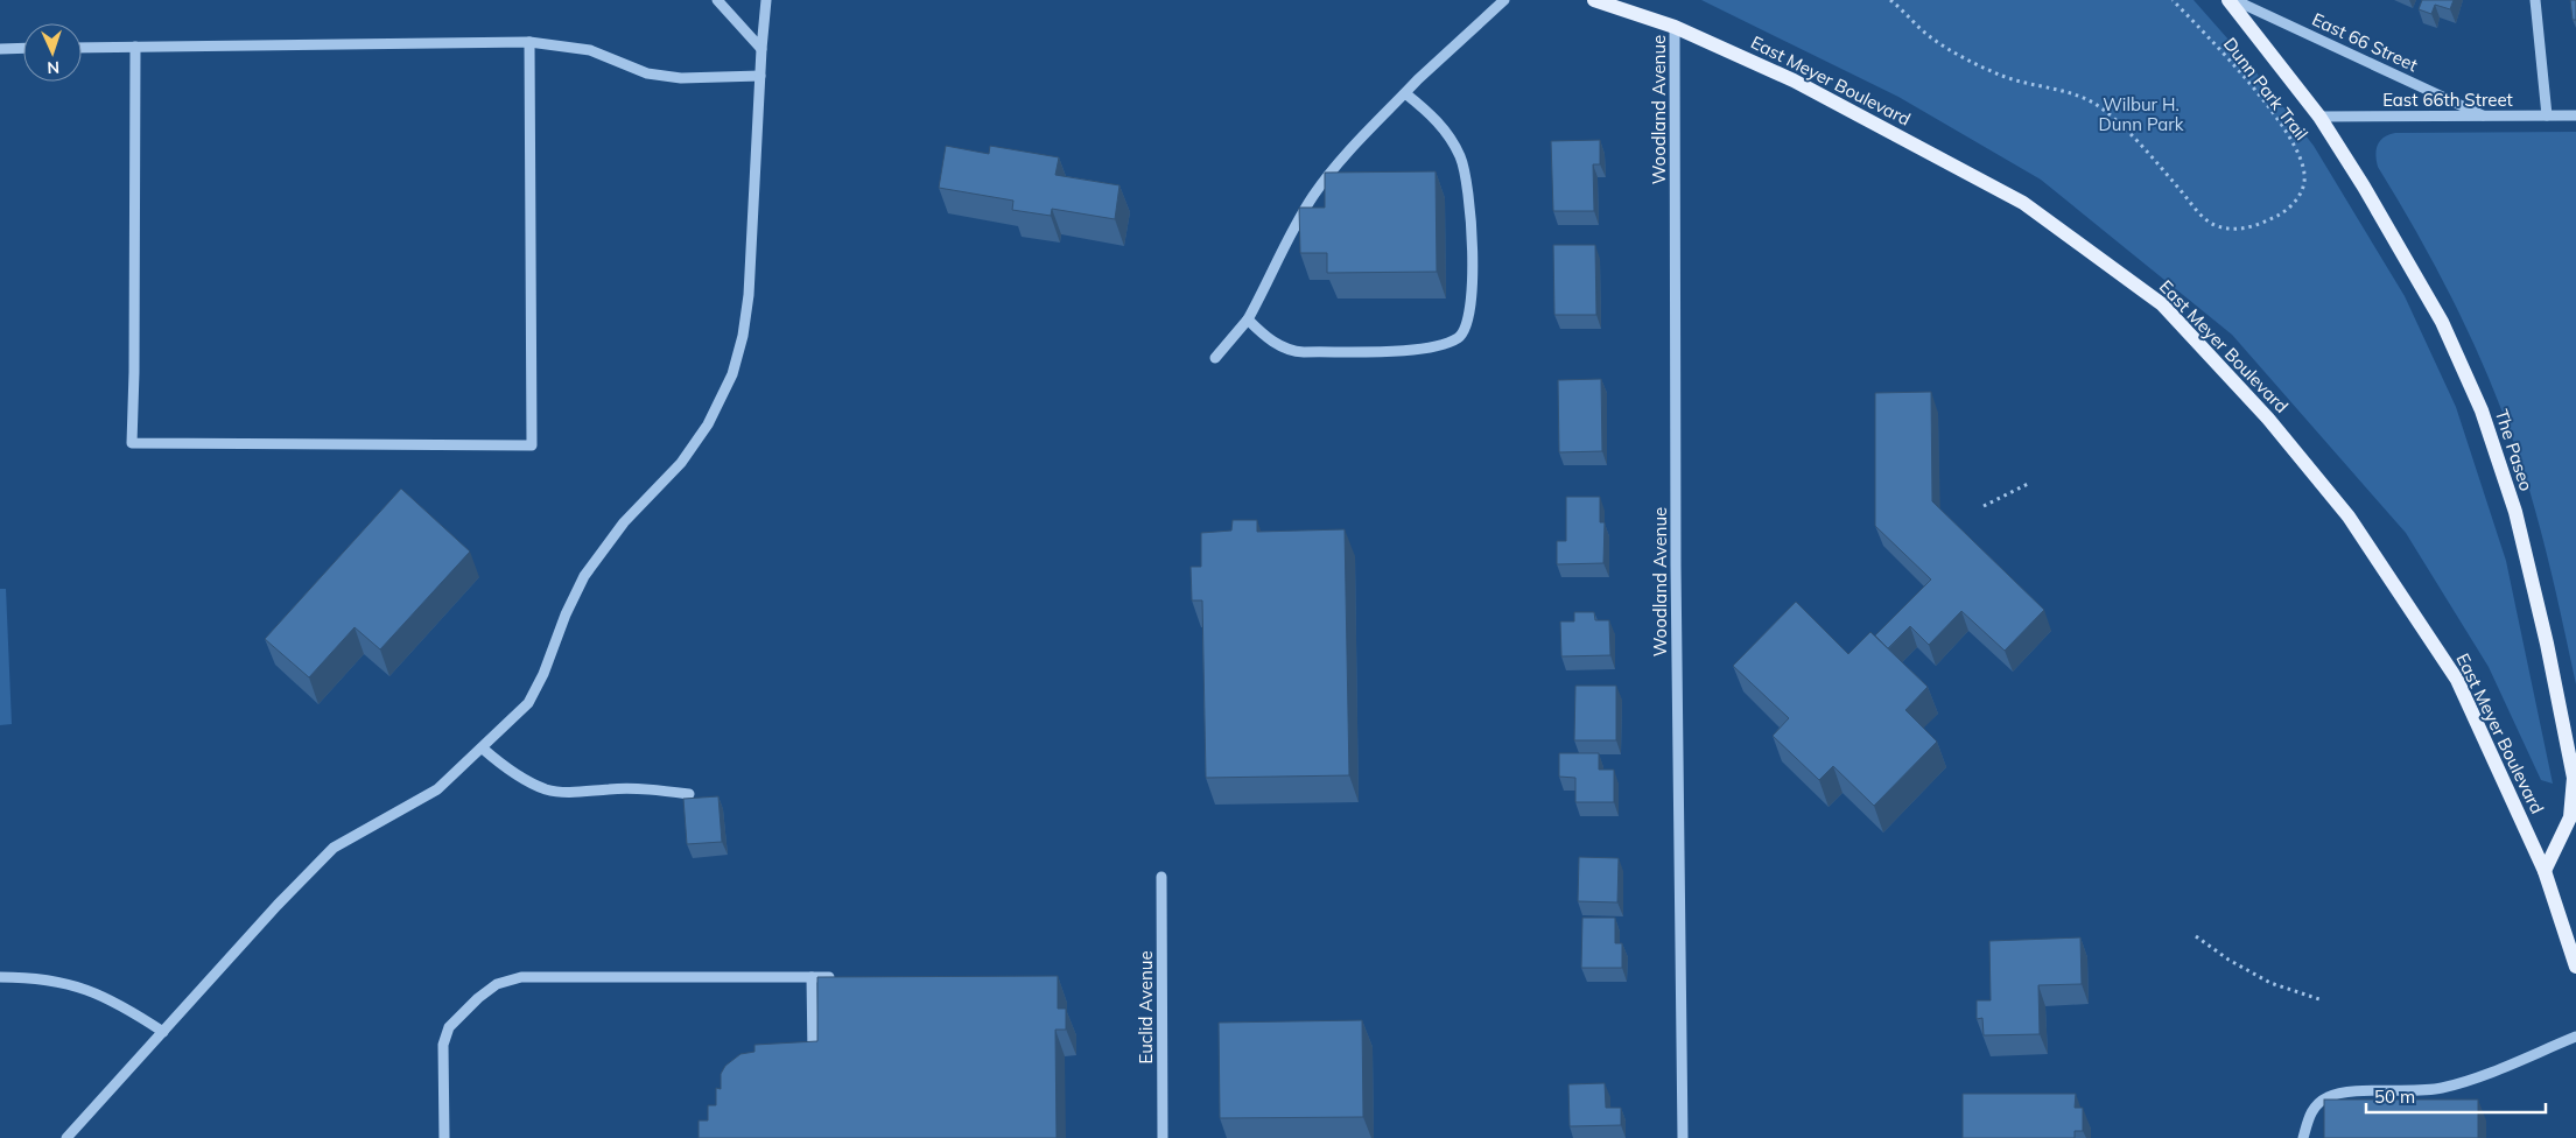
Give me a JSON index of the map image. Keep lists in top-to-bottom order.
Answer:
{
  "streets": {
    "main road": ["East Meyer Boulevard", "The Paseo"],
    "street": [
      "East 66 Street",
      "East 66th Street",
      "Woodland Avenue",
      "Euclid Avenue"
    ],
    "path": ["Dunn Park Trail"]
  },
  "crossings": [
    ["East 66 Street", "East 66th Street"],
    ["East Meyer Boulevard", "Woodland Avenue"],
    ["East Meyer Boulevard", "The Paseo"],
    ["East 66th Street", "The Paseo"]
  ],
  "parks": ["Wilbur H. Dunn Park"],
  "scale_bar": "50 m",
  "north": "bottom"
}
